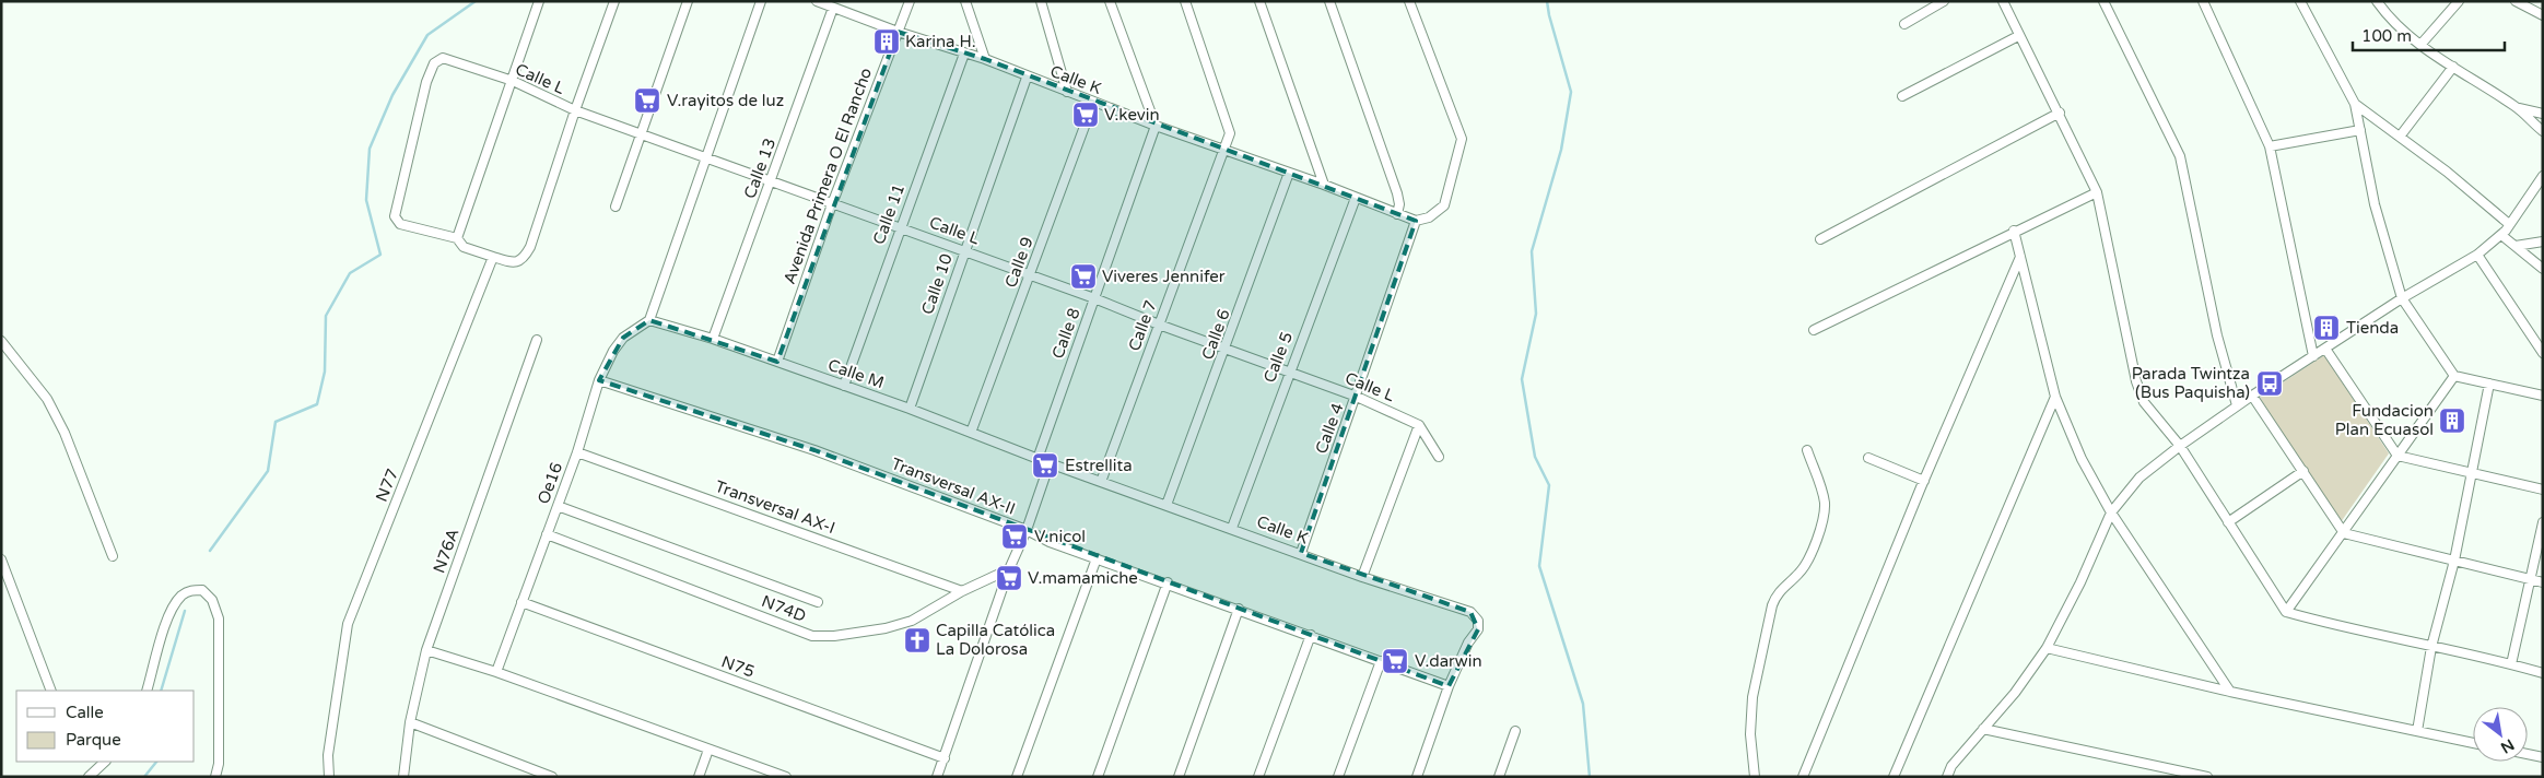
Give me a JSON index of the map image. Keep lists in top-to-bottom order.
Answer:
{
  "streets": {
    "street": [
      "Calle L",
      "Calle K",
      "Calle 13",
      "Avenida Primera O El Rancho",
      "Calle 11",
      "Calle 9",
      "Calle 10",
      "Calle 7",
      "Calle 8",
      "Calle 6",
      "Calle 5",
      "Calle M",
      "Calle 4",
      "Oe16",
      "N77",
      "Transversal AX-II",
      "Transversal AX-I",
      "N76A",
      "N74D",
      "N75"
    ]
  },
  "crossings": [
    ["Calle L", "Calle 13"],
    ["Calle L", "Avenida Primera O El Rancho"],
    ["Calle L", "Calle 11"],
    ["Calle L", "Calle 9"],
    ["Calle L", "Calle 10"],
    ["Calle L", "Calle 7"],
    ["Calle L", "Calle 8"],
    ["Calle L", "Calle 6"],
    ["Calle L", "Calle 5"],
    ["Calle L", "Calle 4"],
    ["Calle K", "Calle 13"],
    ["Calle K", "Avenida Primera O El Rancho"],
    ["Calle K", "Calle 11"],
    ["Calle K", "Calle 9"],
    ["Calle K", "Calle 10"],
    ["Calle K", "Calle 7"],
    ["Calle K", "Calle 8"],
    ["Calle K", "Calle 6"],
    ["Calle K", "Calle 5"],
    ["Calle K", "Calle M"],
    ["Calle K", "Calle 4"],
    ["Calle K", "Transversal AX-II"],
    ["Calle 13", "Calle M"],
    ["Avenida Primera O El Rancho", "Calle M"],
    ["Calle 11", "Calle M"],
    ["Calle 9", "Calle M"],
    ["Calle 10", "Calle M"],
    ["Calle 8", "Calle M"],
    ["Calle M", "Oe16"],
    ["Oe16", "Transversal AX-II"],
    ["Oe16", "Transversal AX-I"],
    ["Oe16", "N74D"],
    ["Oe16", "N75"],
    ["Transversal AX-I", "N74D"]
  ],
  "places": {
    "building": ["Karina H.", "Tienda", "Fundacion Plan Ecuasol"],
    "supermarket": [
      "V.rayitos de luz",
      "V.kevin",
      "Viveres Jennifer",
      "Estrellita",
      "V.nicol",
      "V.mamamiche",
      "V.darwin"
    ],
    "bus stop": ["Parada Twintza (Bus Paquisha)"],
    "church": ["Capilla Católica La Dolorosa"]
  },
  "legend": ["Calle", "Parque"],
  "scale_bar": "100 m",
  "north": "bottom right"
}
